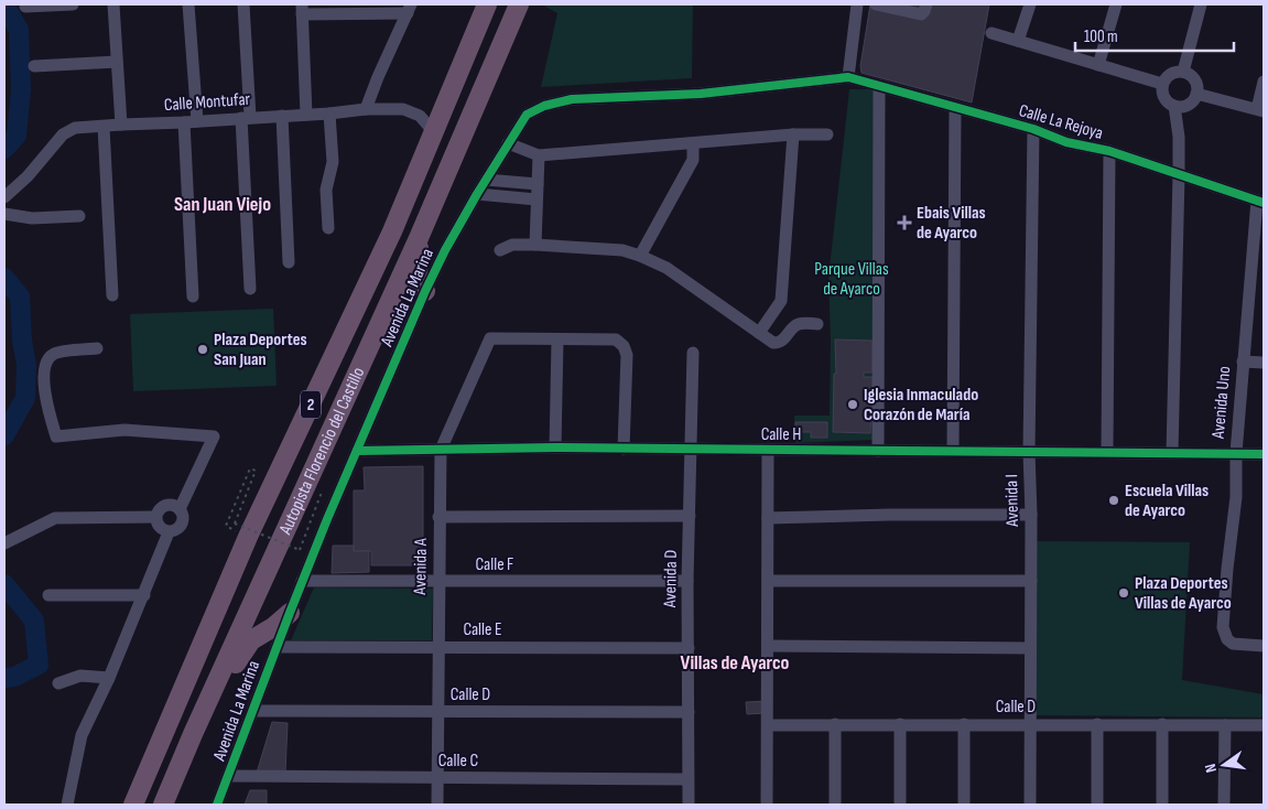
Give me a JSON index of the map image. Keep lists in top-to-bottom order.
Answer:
{
  "streets": {
    "highway": ["2", "Autopista Florencio del Castillo"],
    "street": [
      "Calle Montufar",
      "Calle La Rejoya",
      "Avenida La Marina",
      "Avenida Uno",
      "Calle H",
      "Avenida I",
      "Calle F",
      "Avenida A",
      "Avenida D",
      "Calle E",
      "Calle D",
      "Calle C"
    ]
  },
  "crossings": [
    ["Calle Montufar", "Autopista Florencio del Castillo"],
    ["Calle La Rejoya", "Avenida La Marina"],
    ["Calle La Rejoya", "Avenida Uno"],
    ["Calle La Rejoya", "Avenida I"],
    ["Avenida La Marina", "Calle H"],
    ["Avenida La Marina", "Calle F"],
    ["Avenida La Marina", "Calle E"],
    ["Avenida La Marina", "Calle D"],
    ["Avenida La Marina", "Calle C"],
    ["Avenida Uno", "Calle H"],
    ["Calle H", "Avenida I"],
    ["Calle H", "Avenida A"],
    ["Calle H", "Avenida D"],
    ["Avenida I", "Calle D"],
    ["Calle F", "Avenida A"],
    ["Calle F", "Avenida D"],
    ["Avenida A", "Calle E"],
    ["Avenida A", "Calle D"],
    ["Avenida A", "Calle C"],
    ["Avenida D", "Calle E"],
    ["Avenida D", "Calle D"],
    ["Avenida D", "Calle C"]
  ],
  "districts": ["San Juan Viejo", "Villas de Ayarco"],
  "parks": ["Parque Villas de Ayarco"],
  "places": {
    "health": ["Ebais Villas de Ayarco"],
    "other": [
      "Plaza Deportes San Juan",
      "Iglesia Inmaculado Corazón de María",
      "Escuela Villas de Ayarco",
      "Plaza Deportes Villas de Ayarco"
    ]
  },
  "scale_bar": "100 m",
  "north": "left"
}
